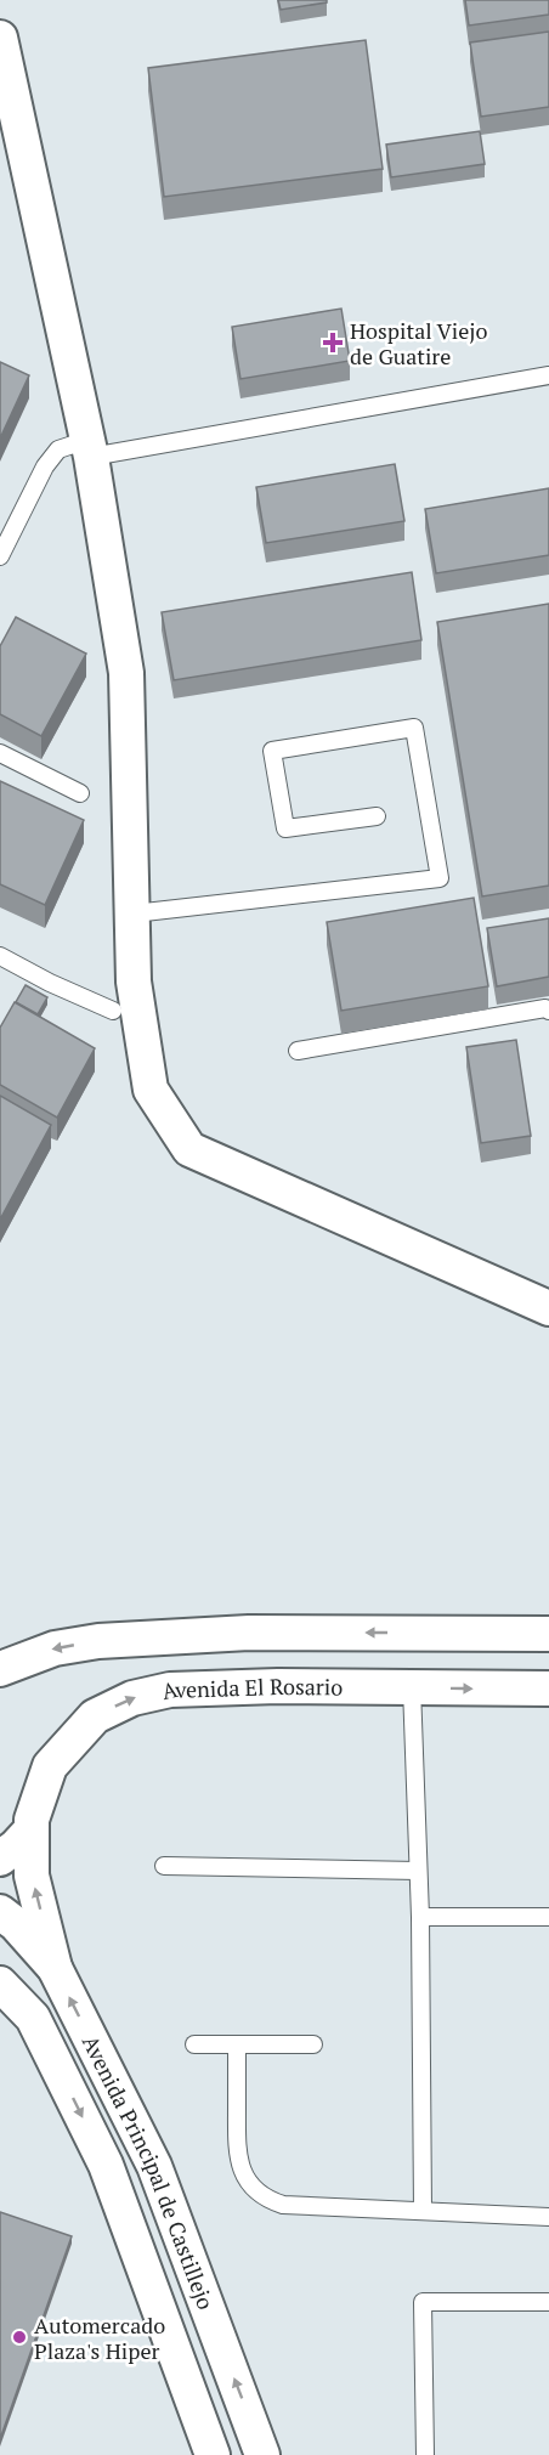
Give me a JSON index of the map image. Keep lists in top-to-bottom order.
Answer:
{
  "streets": {
    "street": ["Avenida El Rosario", "Avenida Principal de Castillejo"]
  },
  "crossings": [
    ["Avenida El Rosario", "Avenida Principal de Castillejo"]
  ],
  "places": {
    "health": ["Hospital Viejo de Guatire"],
    "other": ["Automercado Plaza's Hiper"]
  }
}
